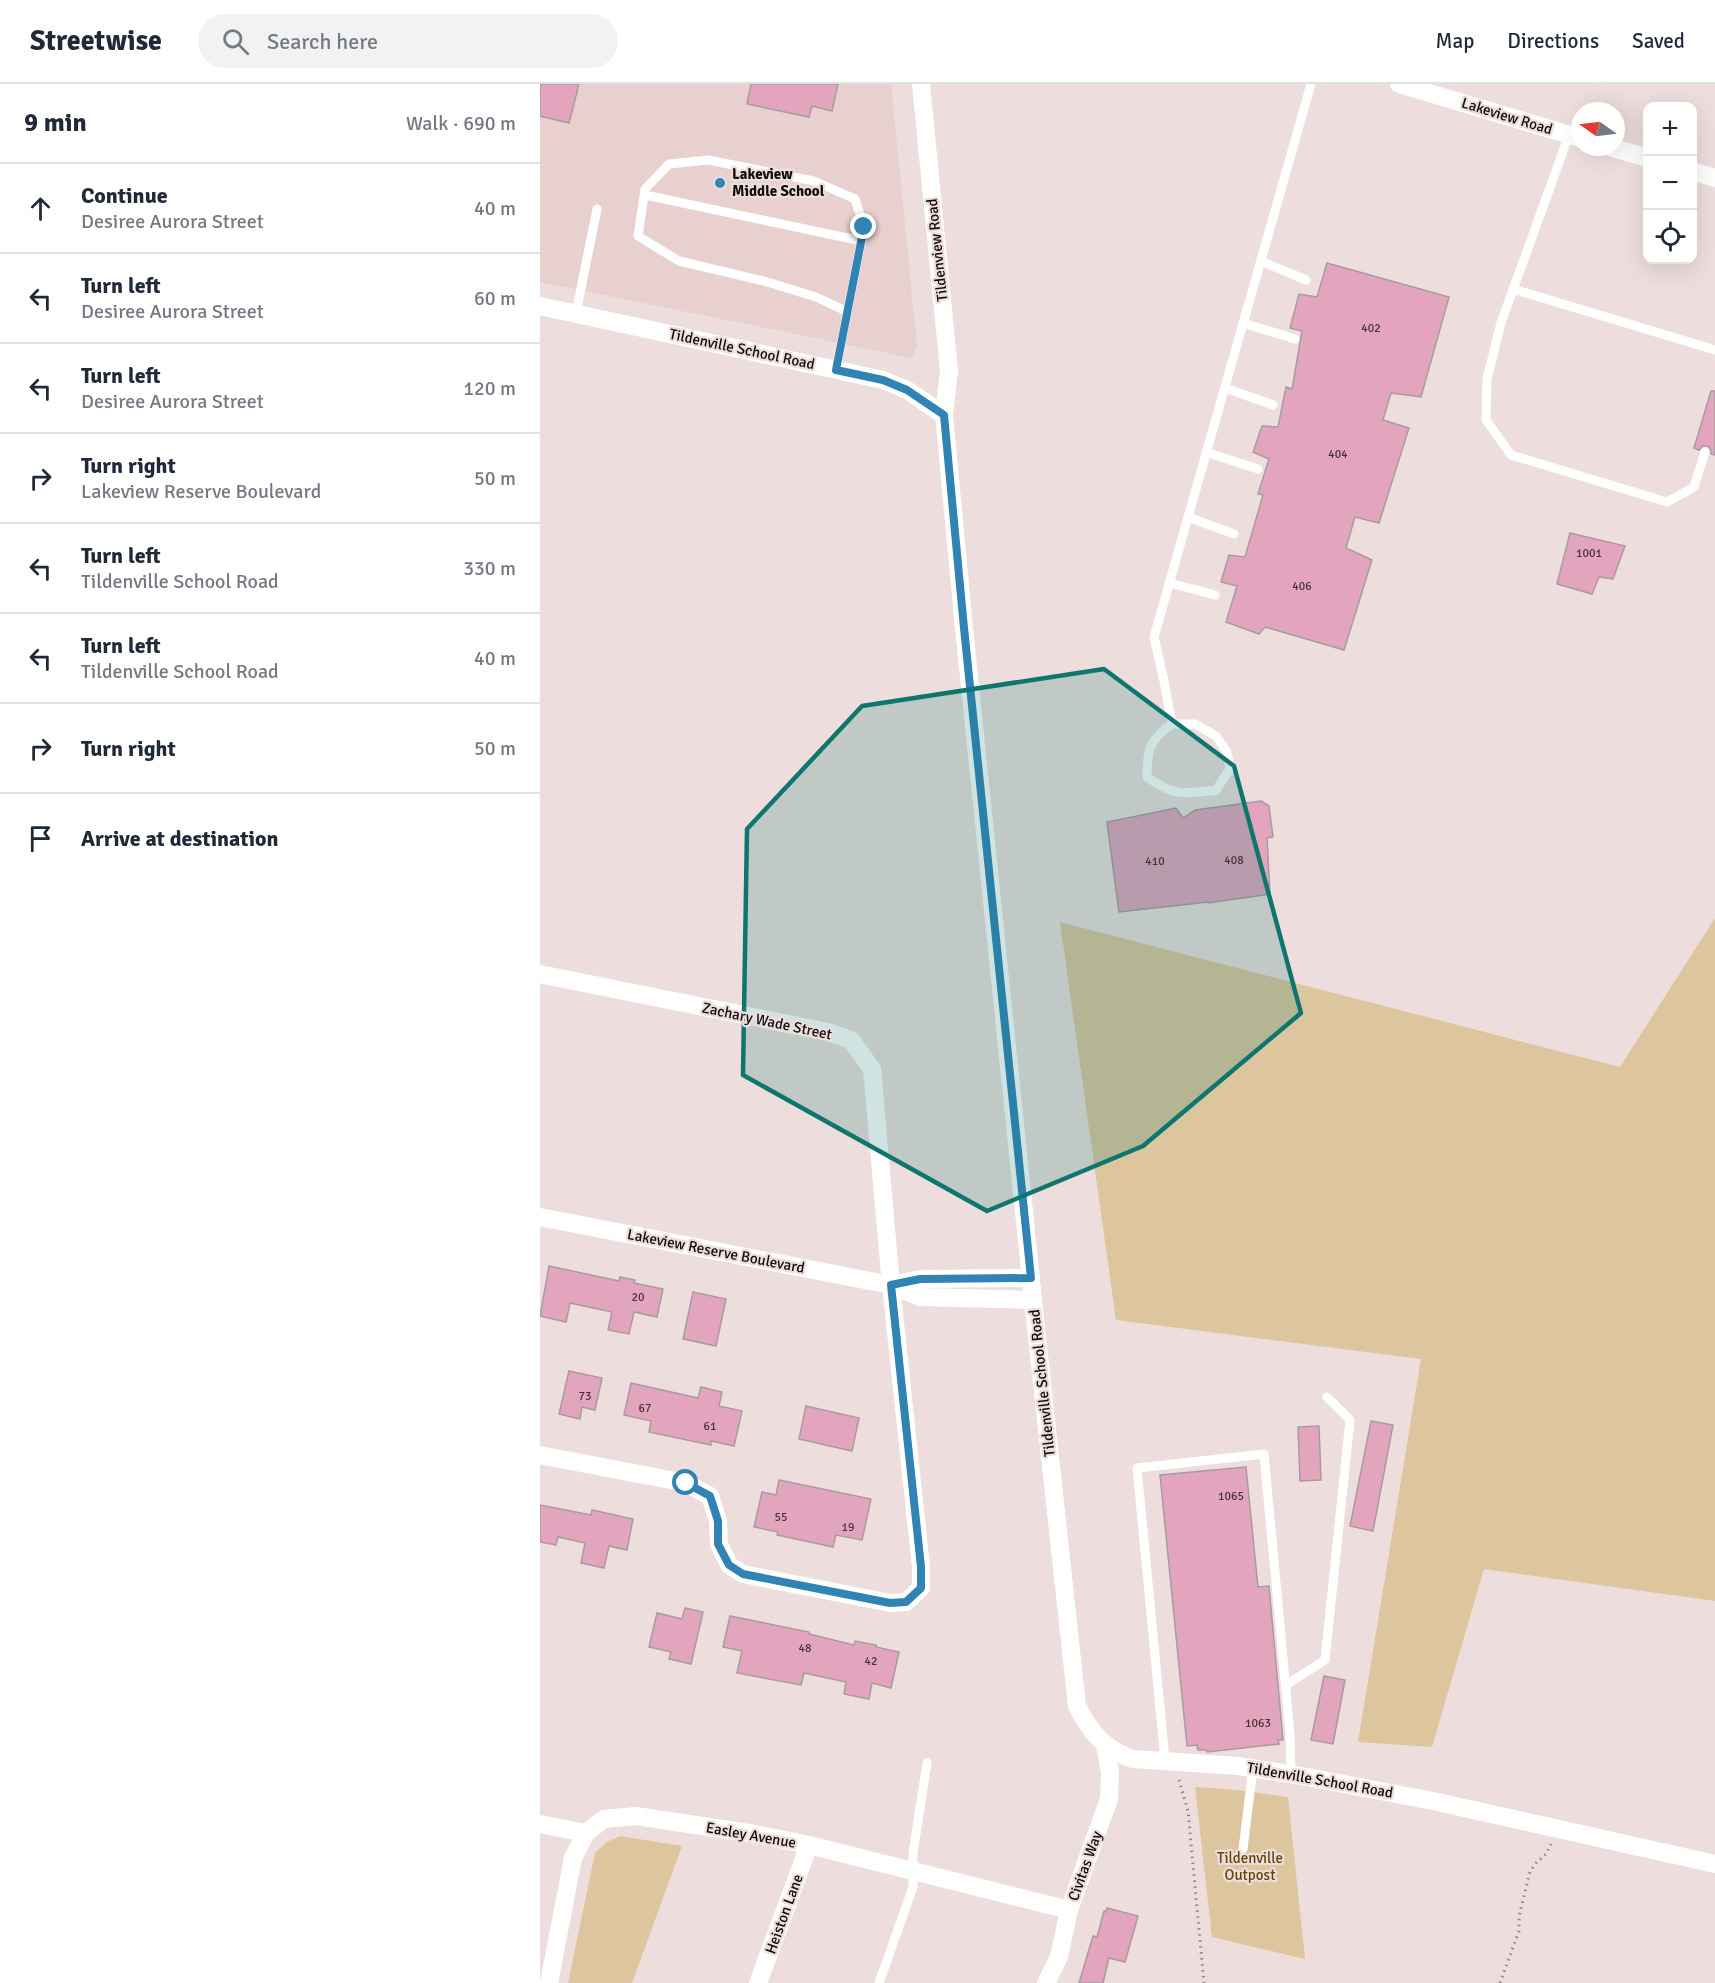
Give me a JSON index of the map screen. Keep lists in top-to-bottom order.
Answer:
{
  "streets": {
    "street": [
      "Lakeview Road",
      "Tildenview Road",
      "Tildenville School Road",
      "Zachary Wade Street",
      "Lakeview Reserve Boulevard",
      "Easley Avenue",
      "Civitas Way",
      "Heiston Lane"
    ]
  },
  "crossings": [
    ["Tildenview Road", "Tildenville School Road"],
    ["Tildenville School Road", "Lakeview Reserve Boulevard"],
    ["Tildenville School Road", "Civitas Way"],
    ["Zachary Wade Street", "Lakeview Reserve Boulevard"],
    ["Easley Avenue", "Civitas Way"],
    ["Easley Avenue", "Heiston Lane"]
  ],
  "parks": ["Tildenville Outpost"],
  "places": ["Lakeview Middle School"],
  "house_numbers": [
    "402",
    "404",
    "1001",
    "406",
    "408",
    "410",
    "20",
    "73",
    "67",
    "61",
    "1065",
    "55",
    "19",
    "48",
    "42",
    "1063"
  ],
  "north": "left",
  "page": {
    "header": "Streetwise",
    "search": "Search here",
    "nav": ["Map", "Directions", "Saved"],
    "heading": ["9 min", "Walk · 690 m"],
    "map_buttons": ["+", "−"],
    "list": [
      ["Continue", "Desiree Aurora Street", "40 m"],
      ["Turn left", "Desiree Aurora Street", "60 m"],
      ["Turn left", "Desiree Aurora Street", "120 m"],
      ["Turn right", "Lakeview Reserve Boulevard", "50 m"],
      ["Turn left", "Tildenville School Road", "330 m"],
      ["Turn left", "Tildenville School Road", "40 m"],
      ["Turn right", "50 m"],
      "Arrive at destination"
    ]
  }
}
